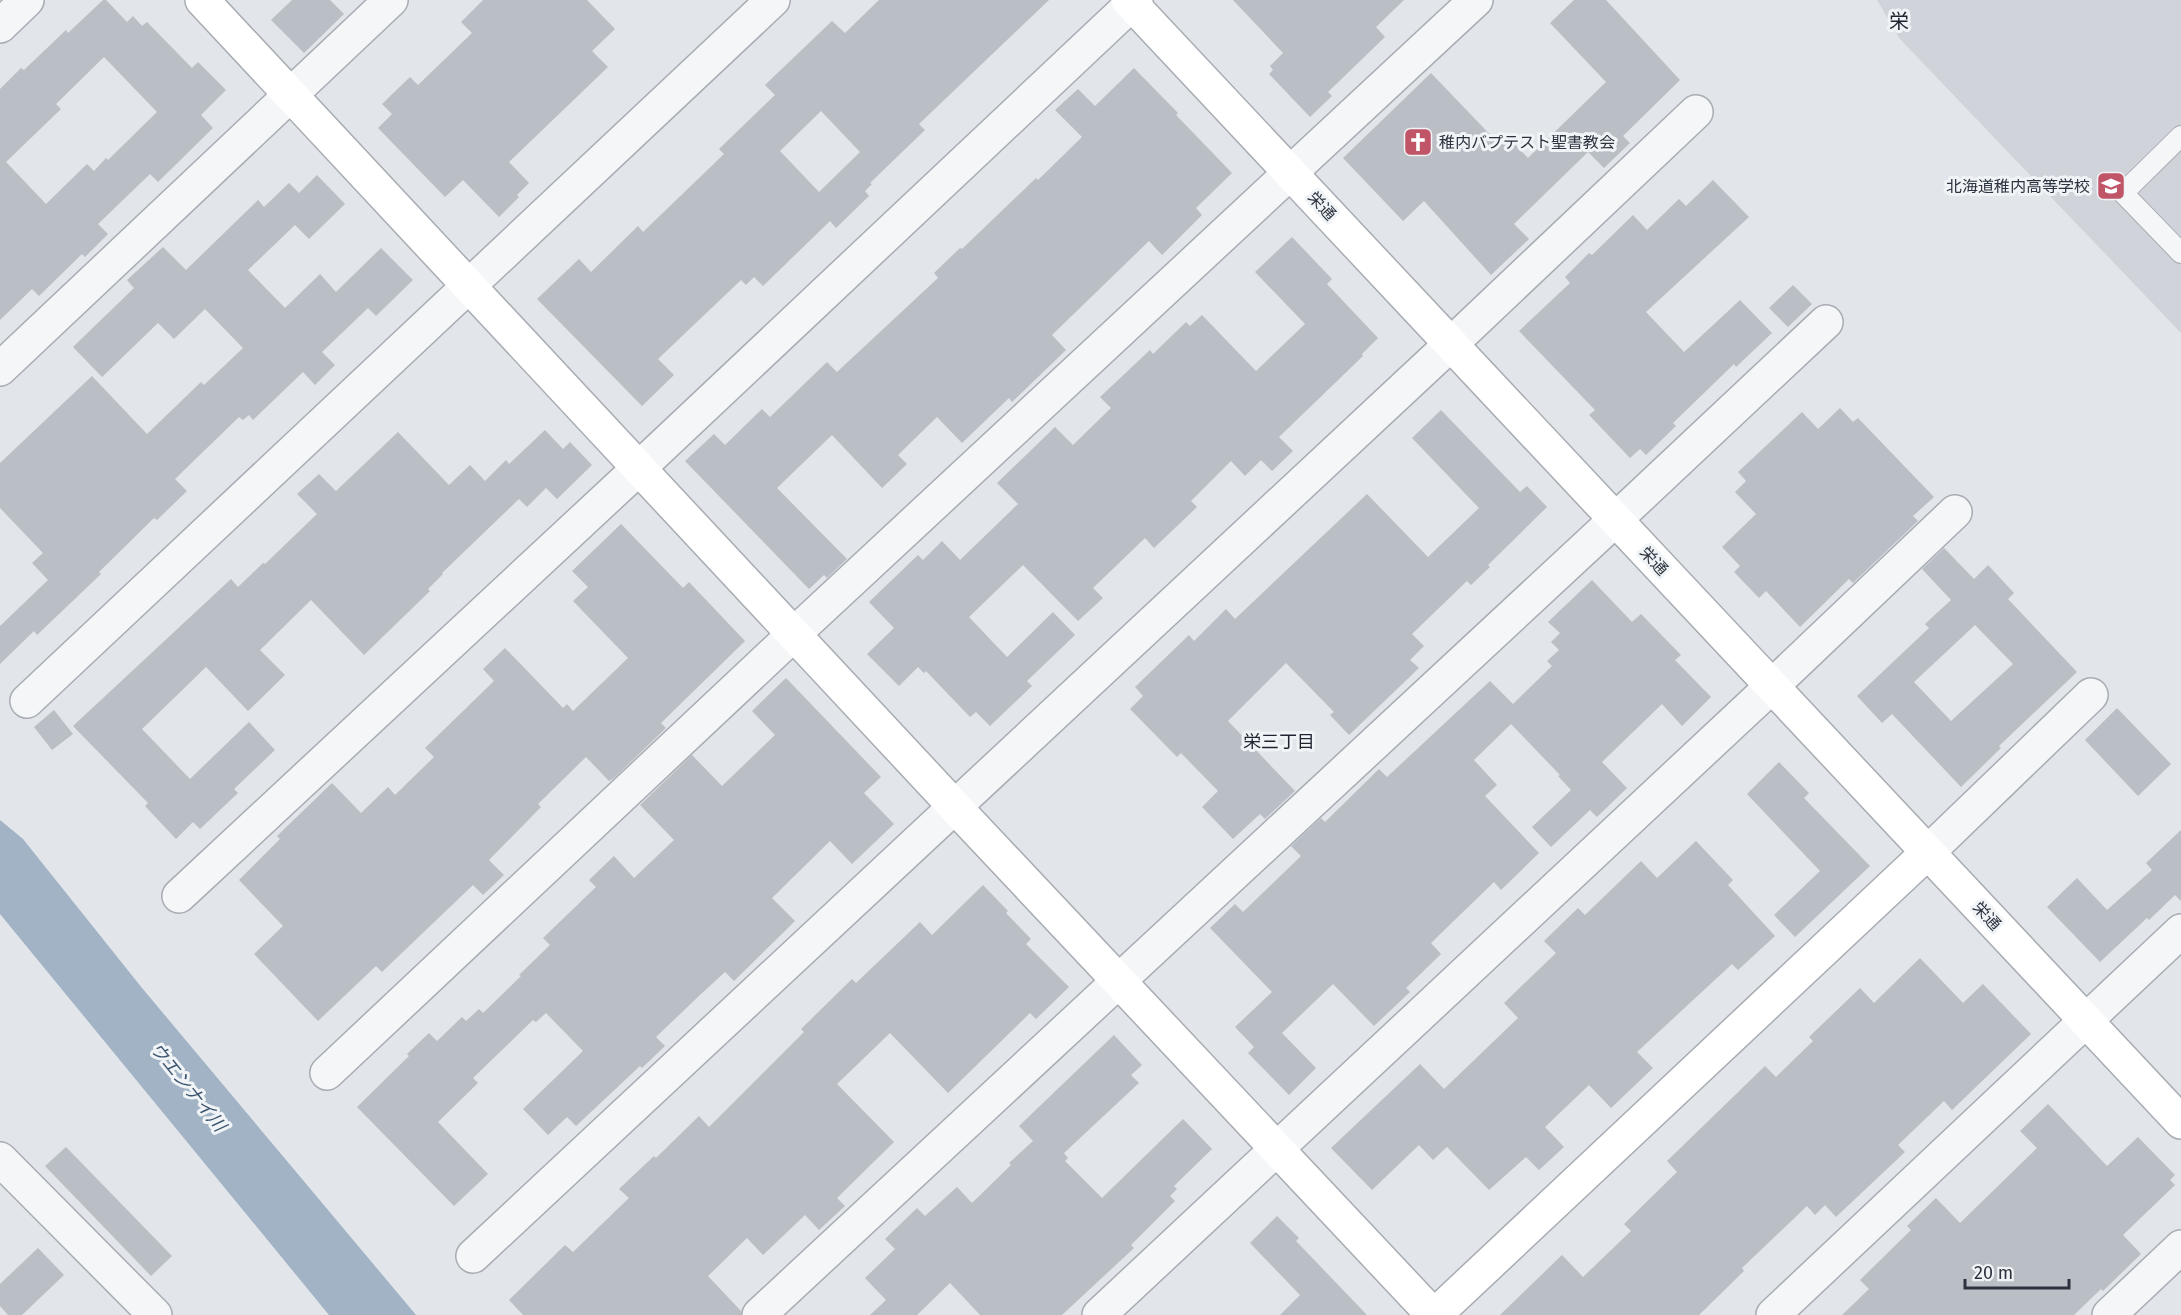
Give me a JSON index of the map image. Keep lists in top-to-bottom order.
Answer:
{
  "streets": {
    "street": ["栄通"]
  },
  "districts": ["栄", "栄三丁目"],
  "water": ["ウエンナイ川"],
  "places": {
    "church": ["稚内バプテスト聖書教会"],
    "school or university": ["北海道稚内高等学校"]
  },
  "scale_bar": "20 m"
}
